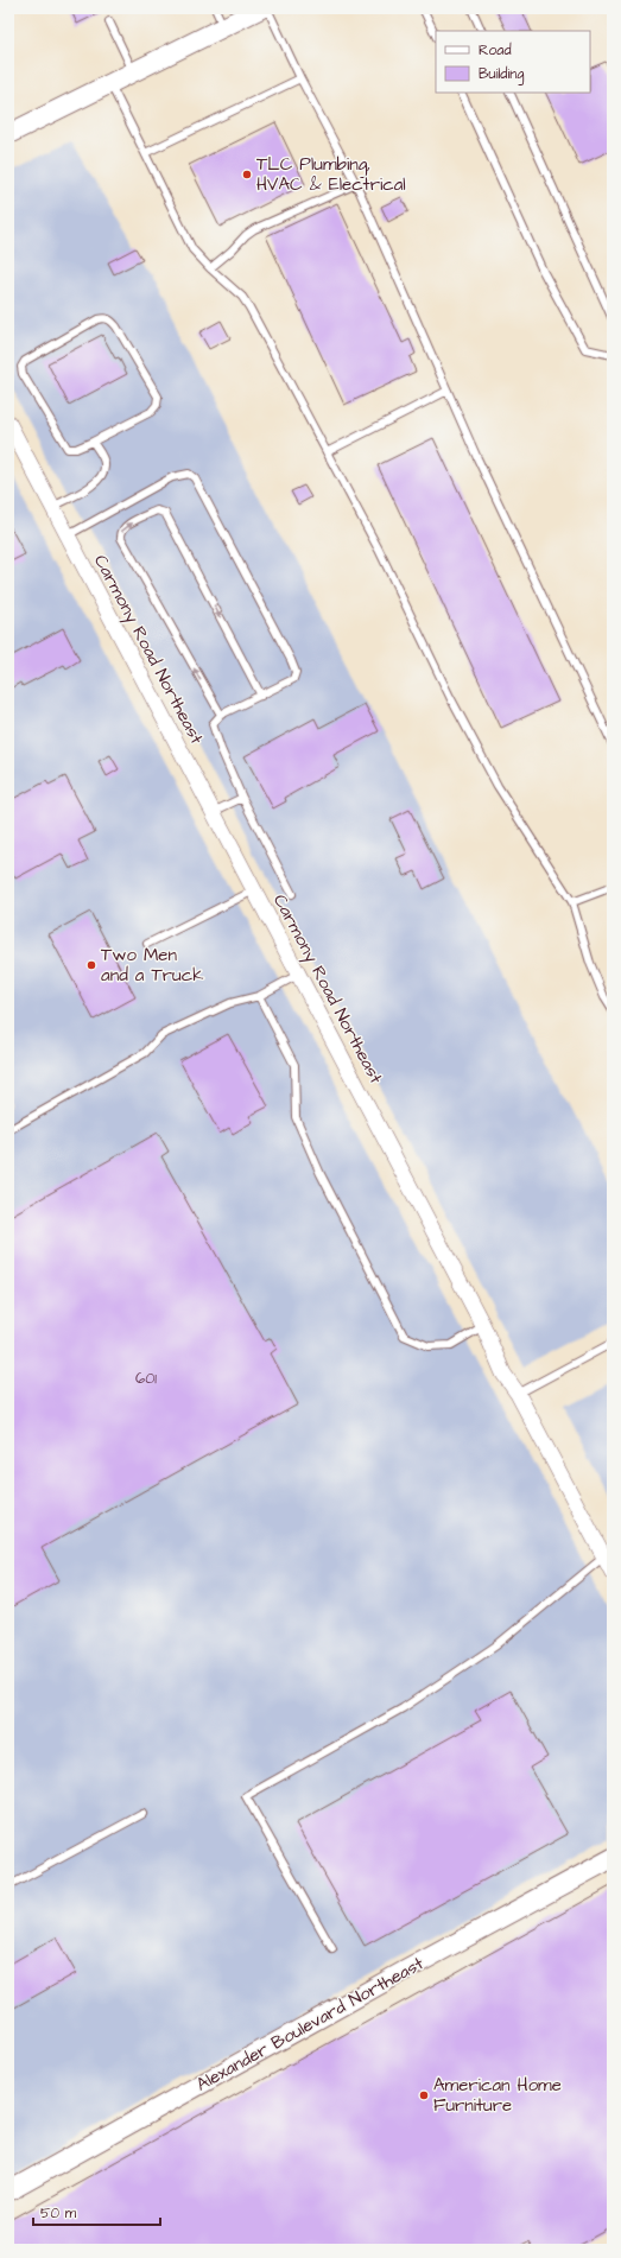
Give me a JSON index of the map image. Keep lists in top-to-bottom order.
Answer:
{
  "streets": {
    "street": ["Carmony Road Northeast", "Alexander Boulevard Northeast"]
  },
  "places": ["TLC Plumbing, HVAC & Electrical", "Two Men and a Truck", "American Home Furniture"],
  "house_numbers": ["601"],
  "legend": ["Road", "Building"],
  "scale_bar": "50 m"
}
